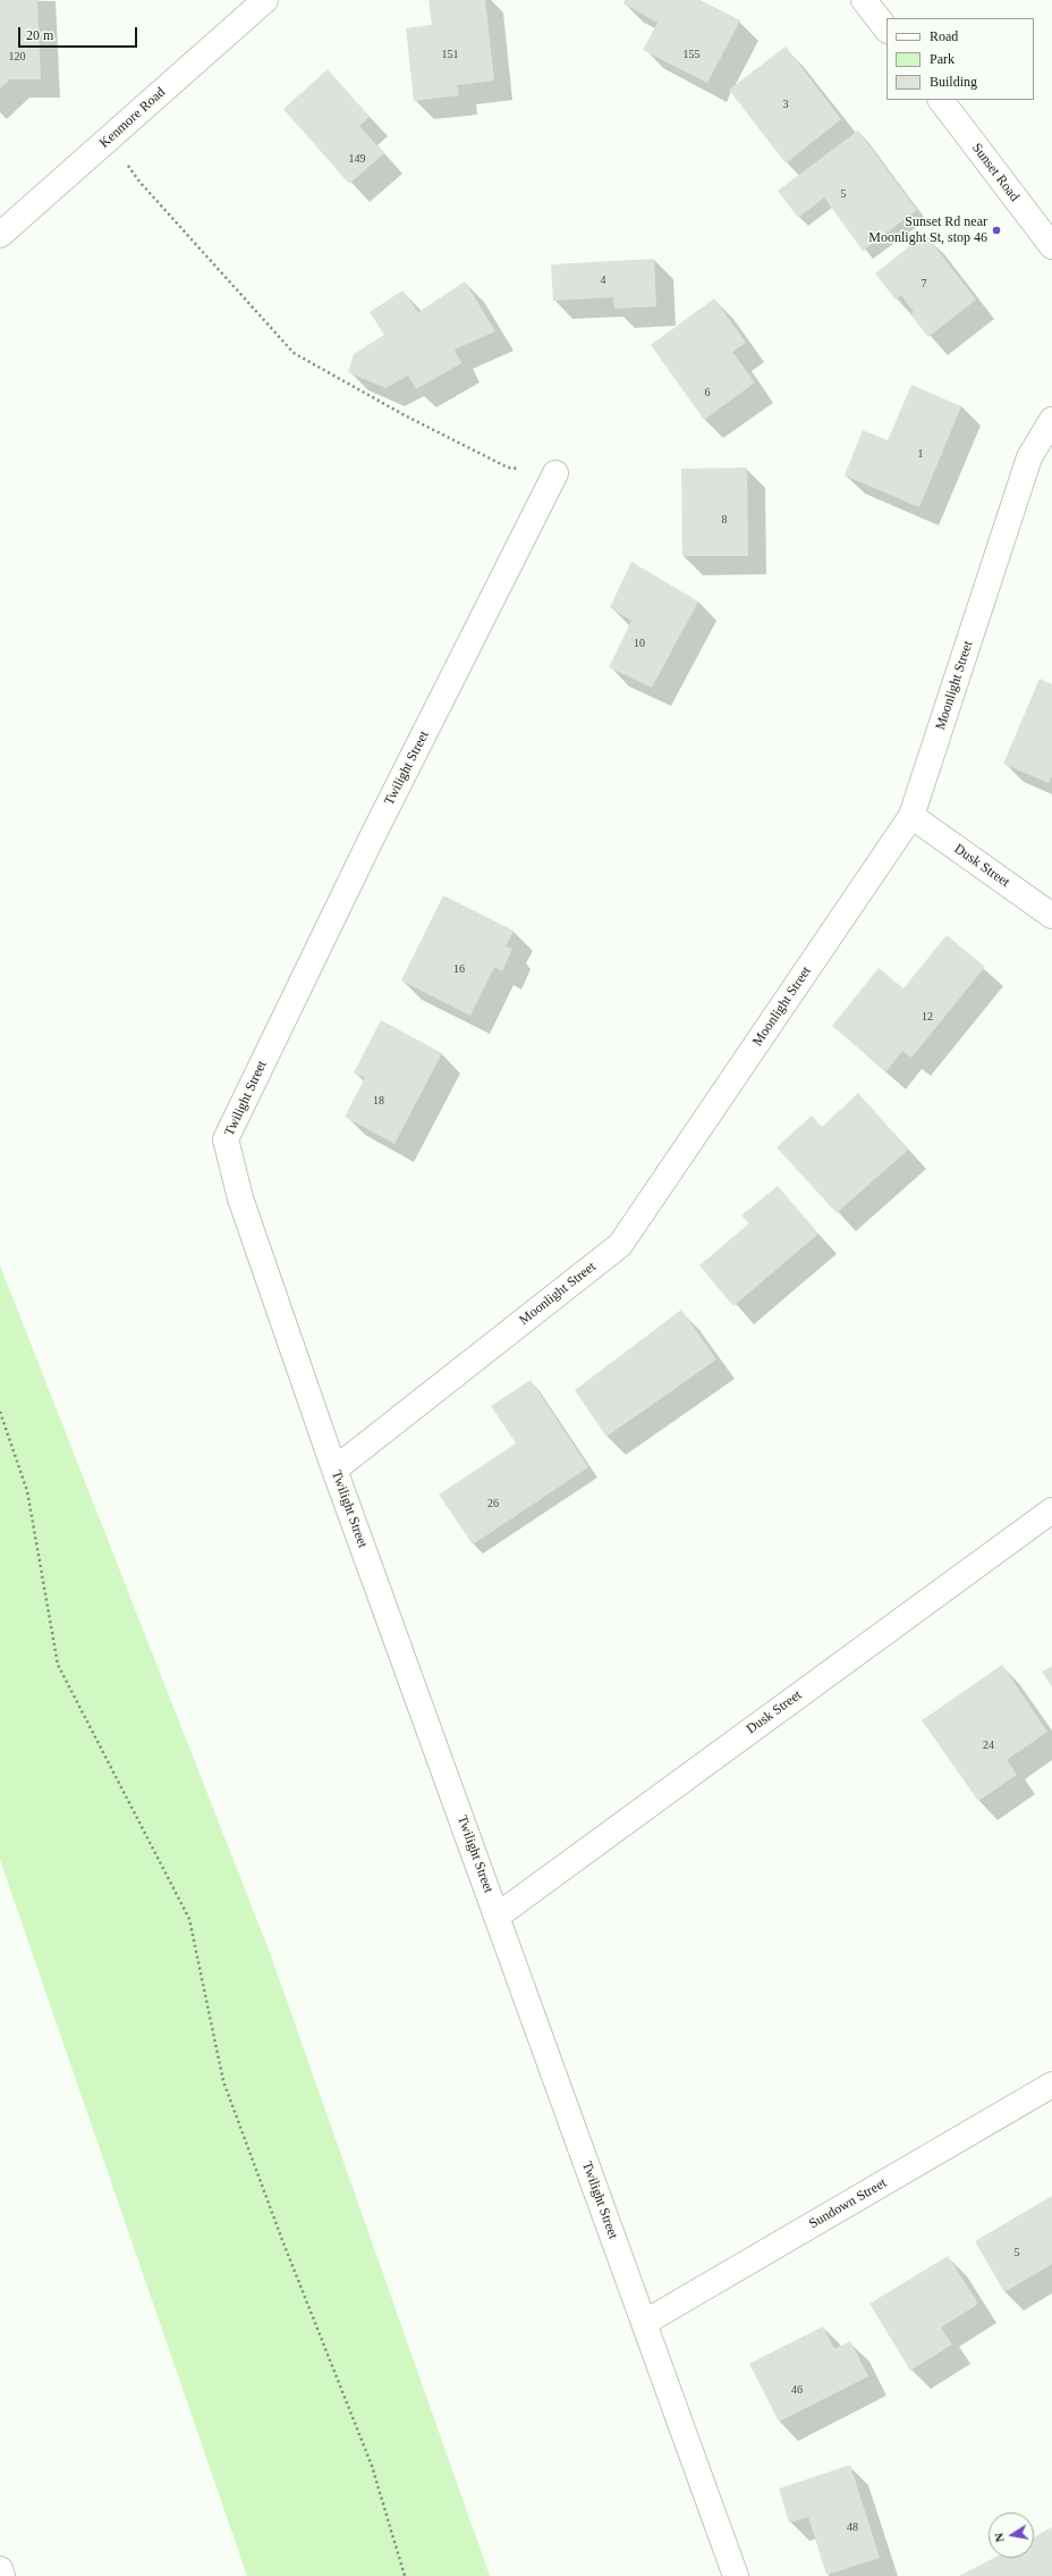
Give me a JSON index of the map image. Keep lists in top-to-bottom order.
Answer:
{
  "streets": {
    "street": [
      "Kenmore Road",
      "Sunset Road",
      "Moonlight Street",
      "Twilight Street",
      "Dusk Street",
      "Sundown Street"
    ]
  },
  "crossings": [
    ["Moonlight Street", "Twilight Street"],
    ["Moonlight Street", "Dusk Street"],
    ["Twilight Street", "Dusk Street"],
    ["Twilight Street", "Sundown Street"]
  ],
  "places": ["Sunset Rd near Moonlight St, stop 46"],
  "house_numbers": [
    "151",
    "155",
    "120",
    "3",
    "149",
    "5",
    "4",
    "7",
    "6",
    "1",
    "8",
    "10",
    "16",
    "12",
    "18",
    "26",
    "24",
    "5",
    "46",
    "48"
  ],
  "legend": ["Road", "Park", "Building"],
  "scale_bar": "20 m",
  "north": "left"
}
